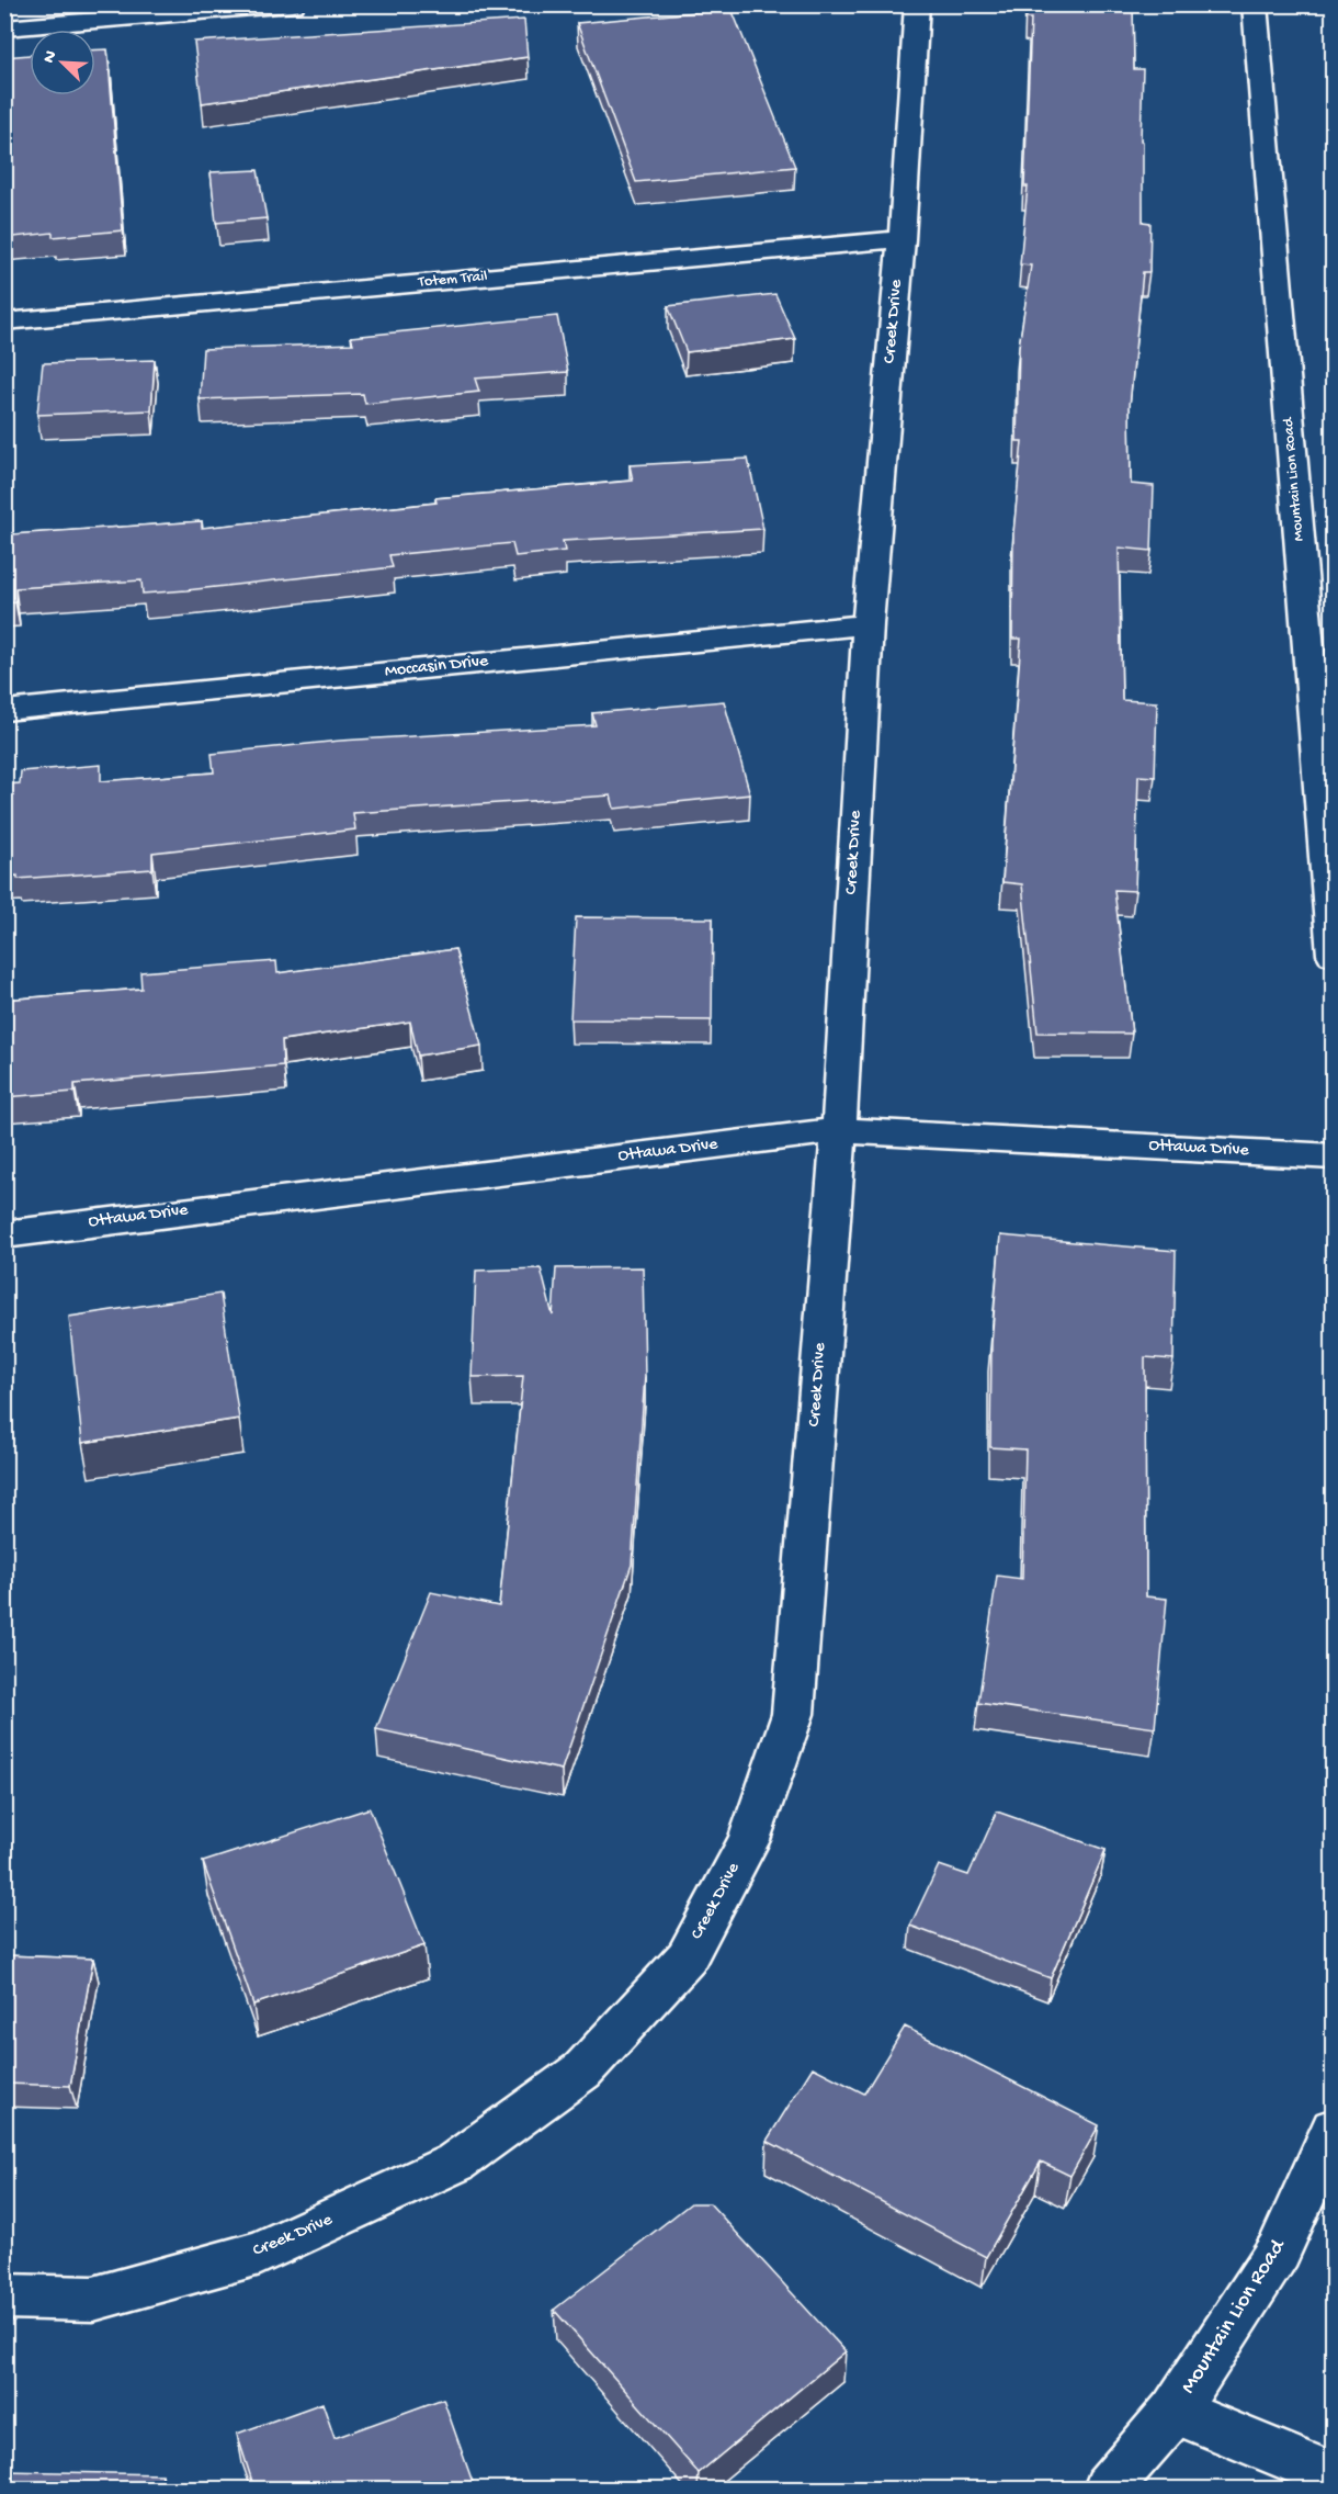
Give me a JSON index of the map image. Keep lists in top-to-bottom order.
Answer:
{
  "streets": {
    "street": [
      "Totem Trail",
      "Creek Drive",
      "Mountain Lion Road",
      "Moccasin Drive",
      "Ottawa Drive"
    ]
  },
  "crossings": [
    ["Totem Trail", "Creek Drive"],
    ["Creek Drive", "Moccasin Drive"],
    ["Creek Drive", "Ottawa Drive"]
  ],
  "north": "top left"
}
